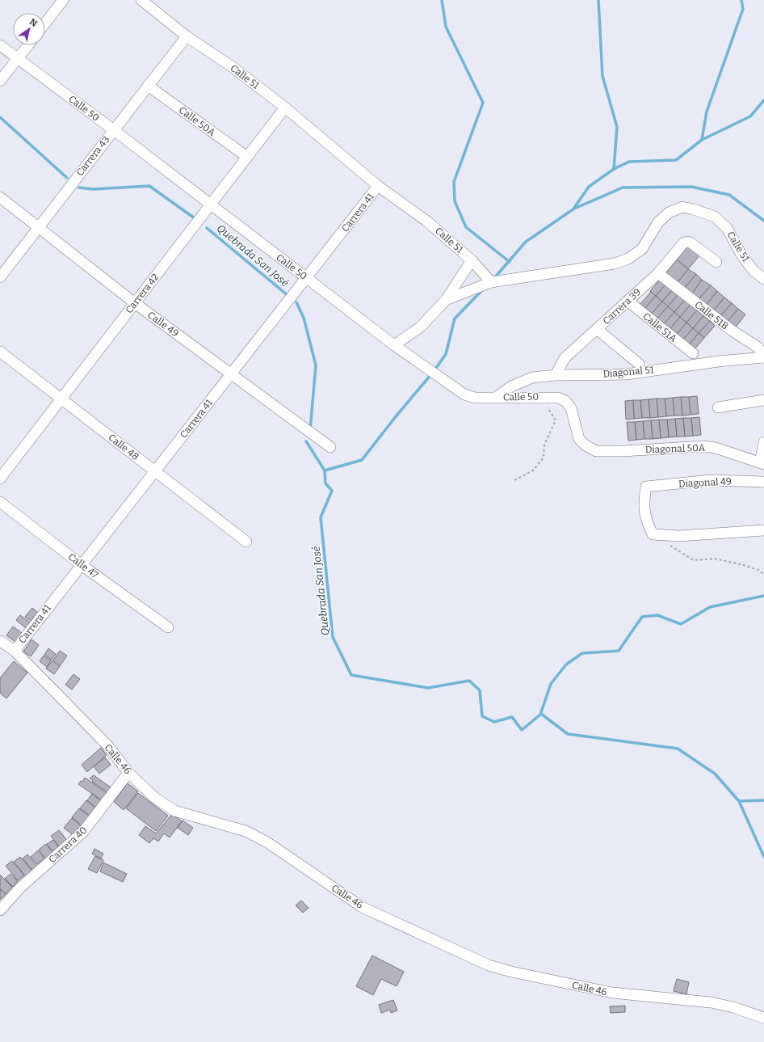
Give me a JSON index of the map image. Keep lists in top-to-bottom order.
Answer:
{
  "streets": {
    "street": [
      "Calle 51",
      "Calle 50",
      "Calle 50A",
      "Carrera 43",
      "Carrera 41",
      "Carrera 42",
      "Carrera 39",
      "Calle 51B",
      "Calle 49",
      "Calle 51A",
      "Diagonal 51",
      "Calle 48",
      "Diagonal 50A",
      "Diagonal 49",
      "Calle 47",
      "Calle 46",
      "Carrera 40"
    ]
  },
  "crossings": [
    ["Calle 51", "Carrera 43"],
    ["Calle 51", "Carrera 41"],
    ["Calle 51", "Carrera 42"],
    ["Calle 50", "Carrera 43"],
    ["Calle 50", "Carrera 41"],
    ["Calle 50", "Carrera 42"],
    ["Calle 50", "Diagonal 51"],
    ["Calle 50", "Diagonal 50A"],
    ["Calle 50A", "Carrera 43"],
    ["Calle 50A", "Carrera 42"],
    ["Carrera 43", "Calle 49"],
    ["Carrera 41", "Calle 49"],
    ["Carrera 41", "Calle 48"],
    ["Carrera 41", "Calle 47"],
    ["Carrera 41", "Calle 46"],
    ["Carrera 42", "Calle 49"],
    ["Carrera 42", "Calle 48"],
    ["Carrera 39", "Calle 51B"],
    ["Carrera 39", "Calle 51A"],
    ["Carrera 39", "Diagonal 51"],
    ["Calle 51B", "Diagonal 51"],
    ["Calle 46", "Carrera 40"]
  ],
  "water": ["Quebrada San José"],
  "north": "top right"
}
